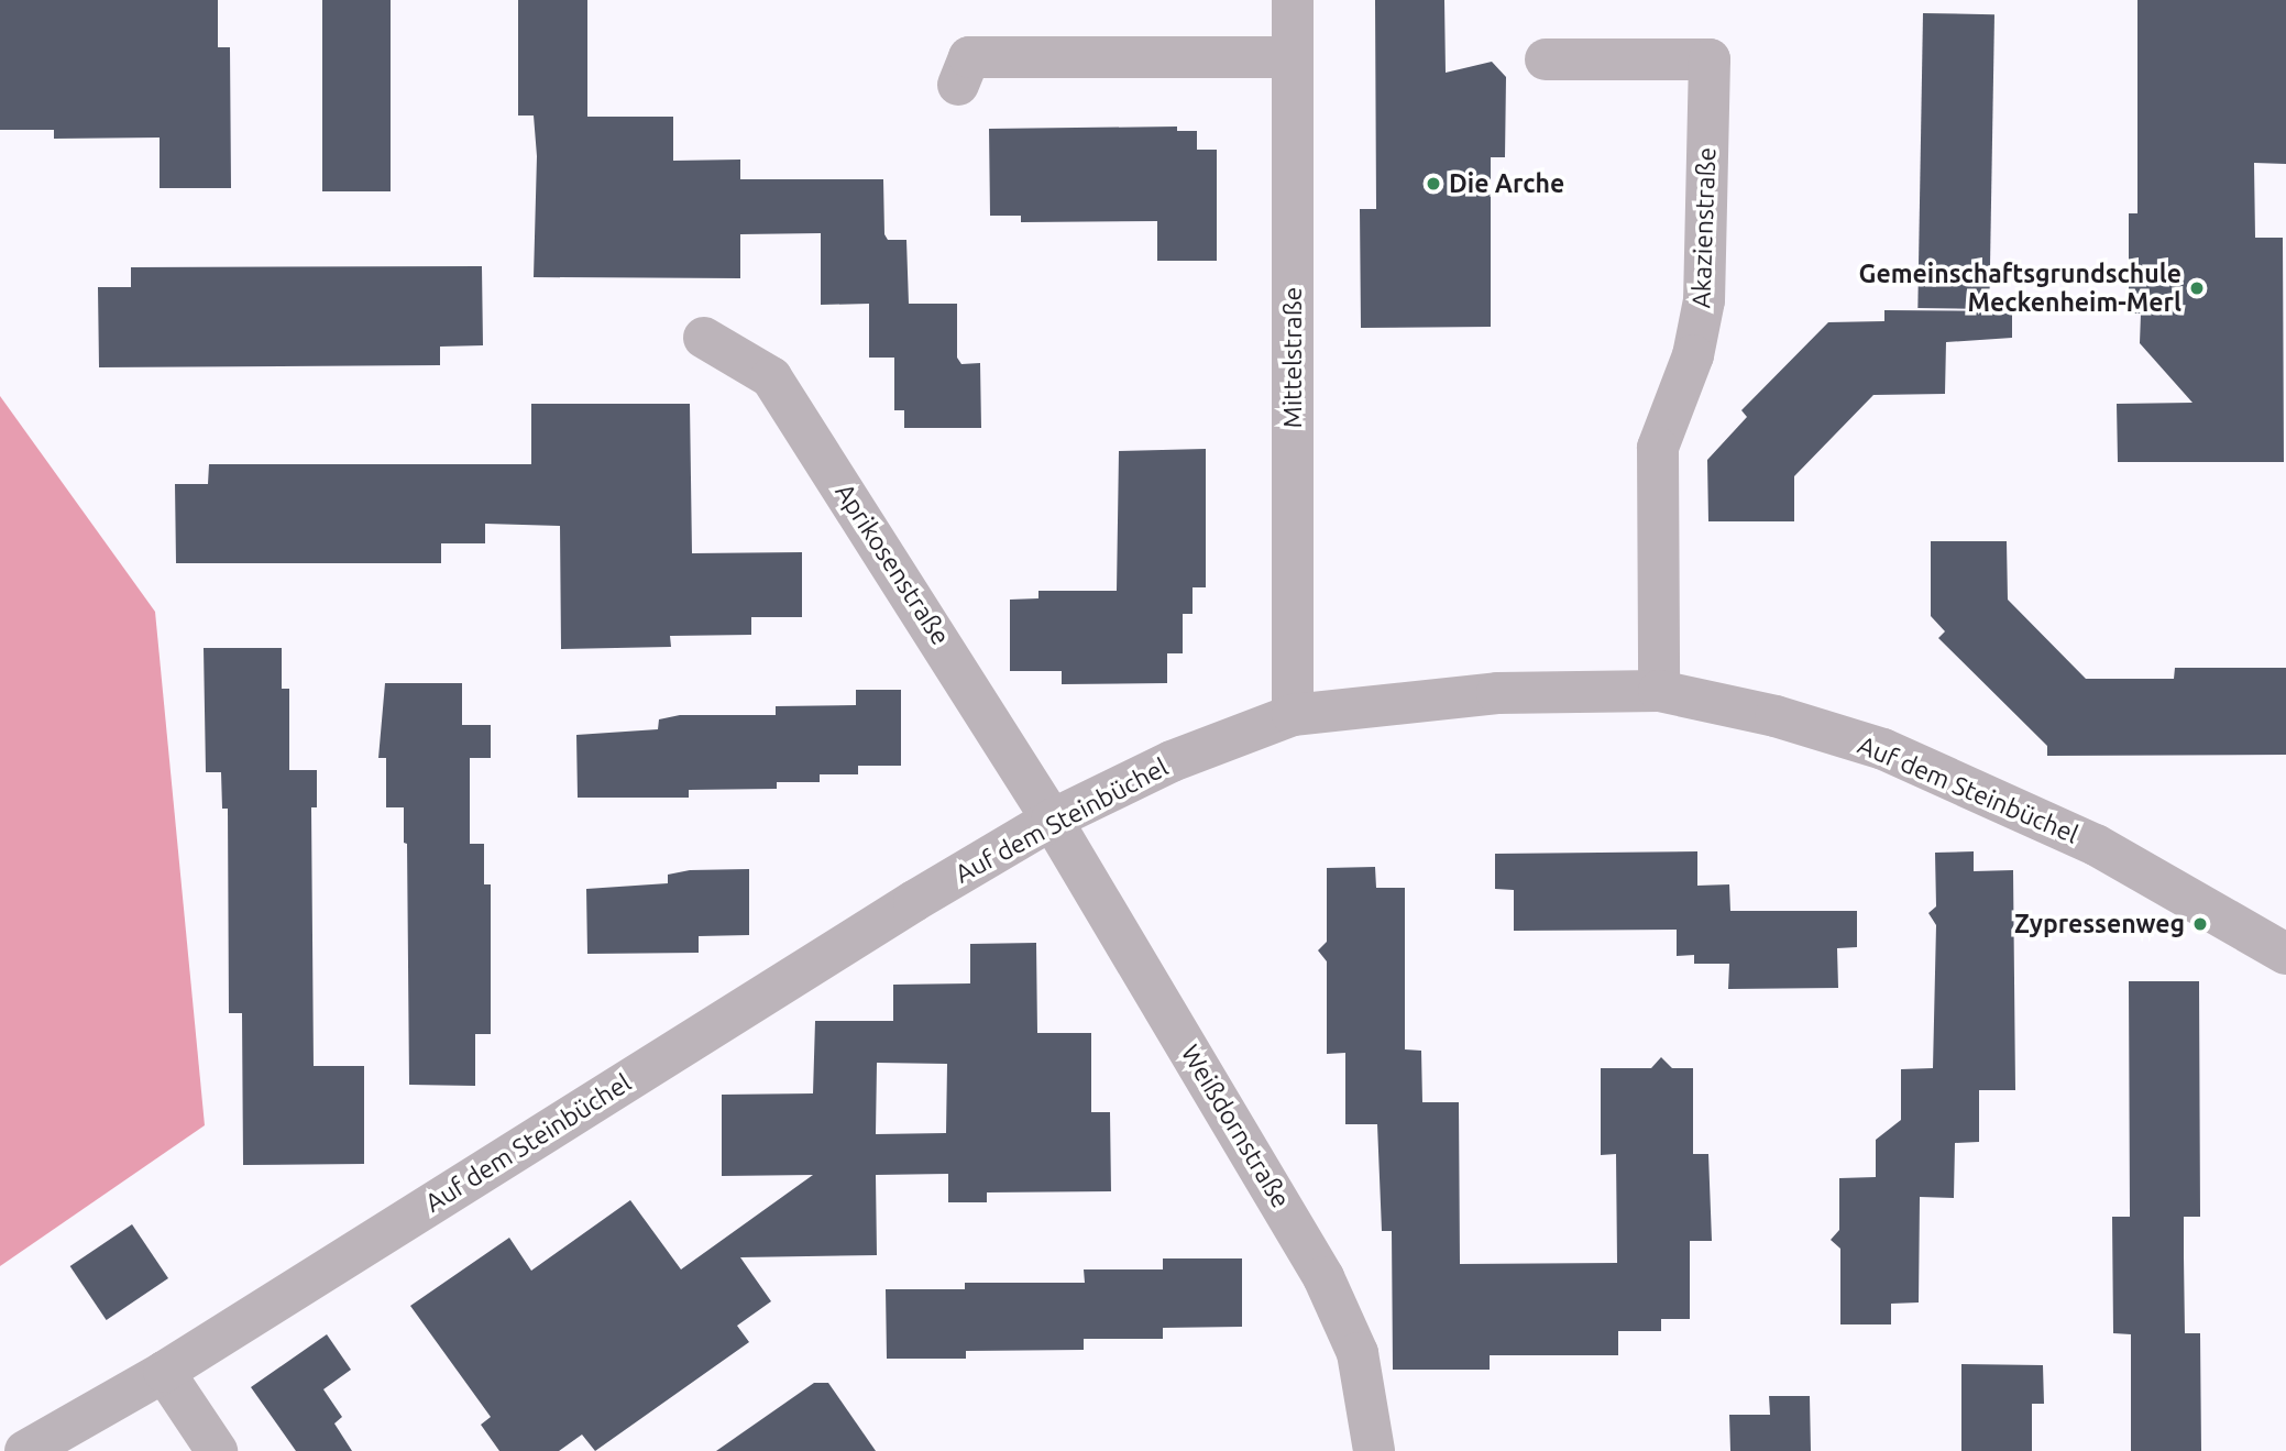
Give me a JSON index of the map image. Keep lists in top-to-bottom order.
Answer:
{
  "streets": {
    "street": [
      "Akazienstraße",
      "Mittelstraße",
      "Aprikosenstraße",
      "Auf dem Steinbüchel",
      "Weißdornstraße"
    ]
  },
  "crossings": [
    ["Akazienstraße", "Auf dem Steinbüchel"],
    ["Mittelstraße", "Auf dem Steinbüchel"],
    ["Aprikosenstraße", "Auf dem Steinbüchel"],
    ["Aprikosenstraße", "Weißdornstraße"],
    ["Auf dem Steinbüchel", "Weißdornstraße"]
  ],
  "places": ["Die Arche", "Gemeinschaftsgrundschule Meckenheim-Merl", "Zypressenweg"]
}
